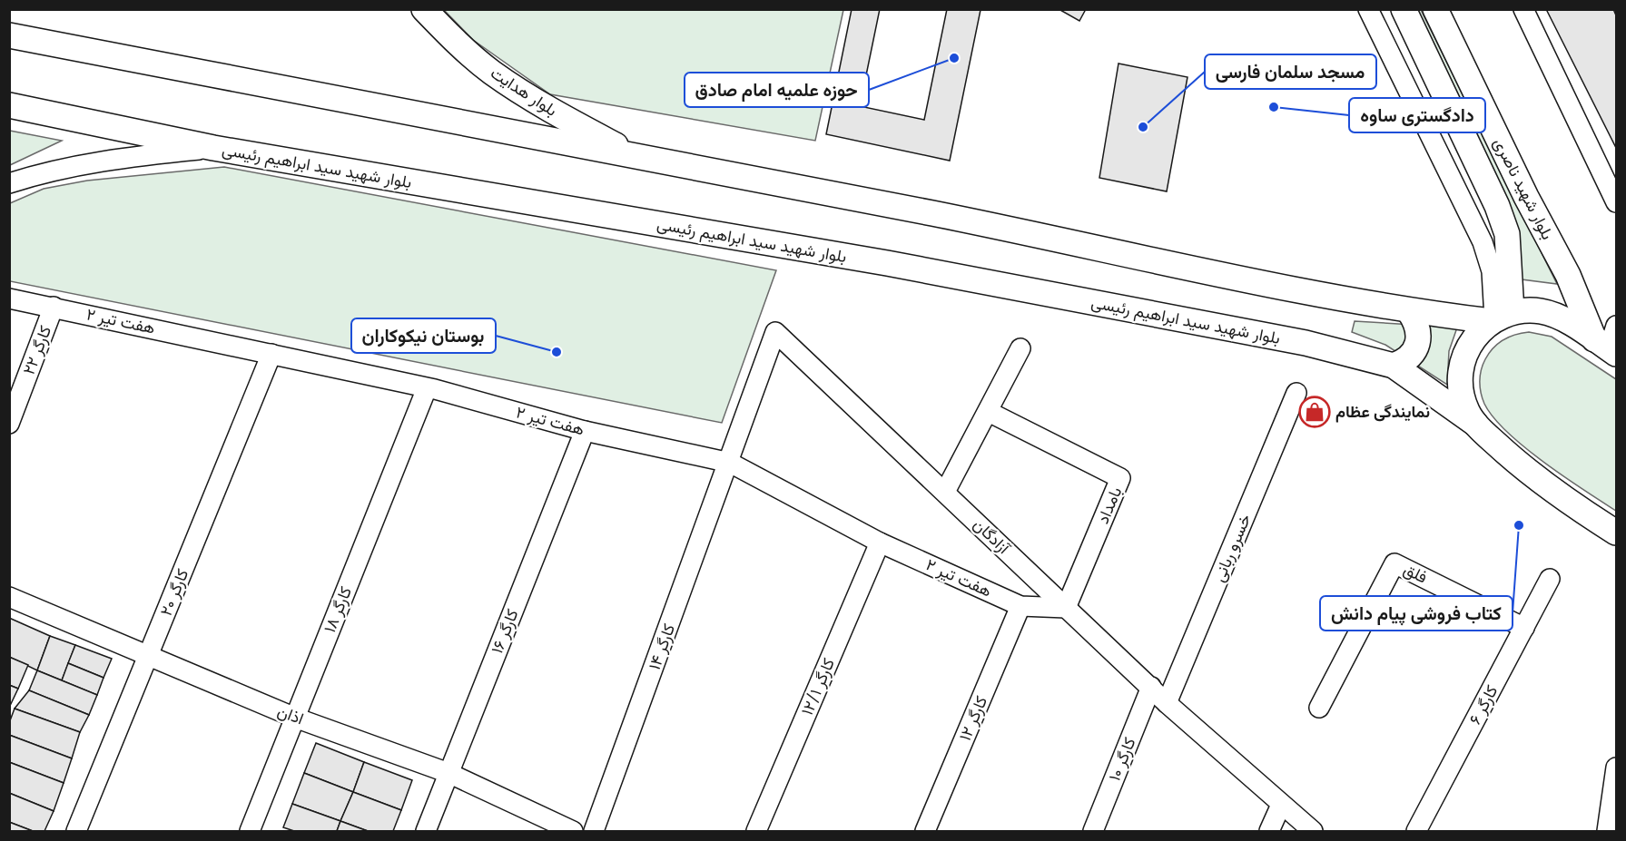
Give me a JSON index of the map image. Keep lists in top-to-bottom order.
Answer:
{
  "streets": {
    "main road": ["بلوار هدایت", "بلوار شهید سید ابراهیم رئیسی", "بلوار شهید ناصری"],
    "street": [
      "هفت تیر ۲",
      "کارگر ۲۲",
      "بامداد",
      "آزادگان",
      "خسرو ربانی",
      "فلق",
      "کارگر ۲۰",
      "کارگر ۱۸",
      "کارگر ۱۶",
      "کارگر ۱۴",
      "کارگر ۱۲/۱",
      "کارگر ۶",
      "اذان",
      "کارگر ۱۲",
      "کارگر ۱۰"
    ]
  },
  "crossings": [
    ["هفت تیر ۲", "کارگر ۲۲"],
    ["هفت تیر ۲", "بامداد"],
    ["هفت تیر ۲", "آزادگان"],
    ["هفت تیر ۲", "کارگر ۲۰"],
    ["هفت تیر ۲", "کارگر ۱۸"],
    ["هفت تیر ۲", "کارگر ۱۶"],
    ["هفت تیر ۲", "کارگر ۱۴"],
    ["هفت تیر ۲", "کارگر ۱۲/۱"],
    ["هفت تیر ۲", "کارگر ۱۲"],
    ["بامداد", "آزادگان"],
    ["آزادگان", "خسرو ربانی"],
    ["آزادگان", "کارگر ۱۴"],
    ["آزادگان", "کارگر ۱۰"],
    ["فلق", "کارگر ۶"],
    ["کارگر ۲۰", "اذان"],
    ["کارگر ۱۸", "اذان"],
    ["کارگر ۱۶", "اذان"]
  ],
  "places": {
    "other": [
      "حوزه علمیه امام صادق",
      "دادگستری ساوه",
      "مسجد سلمان فارسی",
      "بوستان نیکوکاران",
      "کتاب فروشی پیام دانش"
    ],
    "shop": ["نمایندگی عظام"]
  }
}
